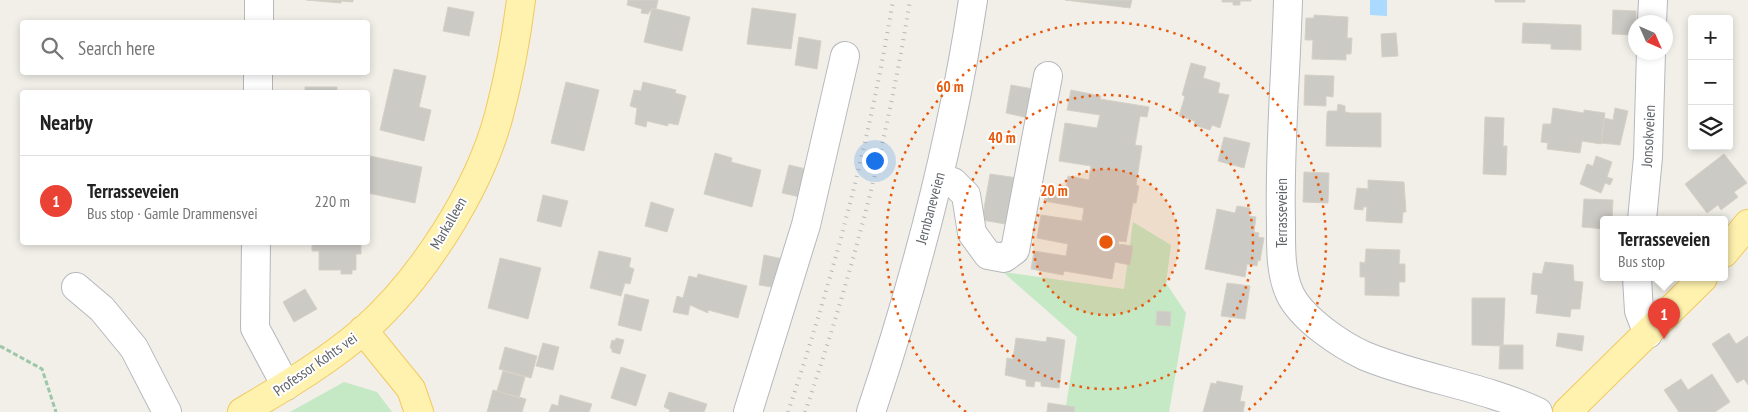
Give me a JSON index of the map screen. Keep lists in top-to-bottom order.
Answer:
{
  "streets": {
    "main road": ["Markalleen", "Professor Kohts vei"],
    "street": ["Jonsokveien", "Jernbaneveien", "Terrasseveien"]
  },
  "crossings": [
    ["Markalleen", "Professor Kohts vei"]
  ],
  "north": "bottom right",
  "page": {
    "map_buttons": ["+", "−"],
    "search": "Search here",
    "heading": "Nearby",
    "list": [
      {
        "mark": "1",
        "name": "Terrasseveien",
        "note": "Bus stop · Gamle Drammensvei",
        "value": "220 m"
      }
    ],
    "popup": ["Terrasseveien", "Bus stop"],
    "pins": "1"
  },
  "rings": ["60 m", "40 m", "20 m"]
}
